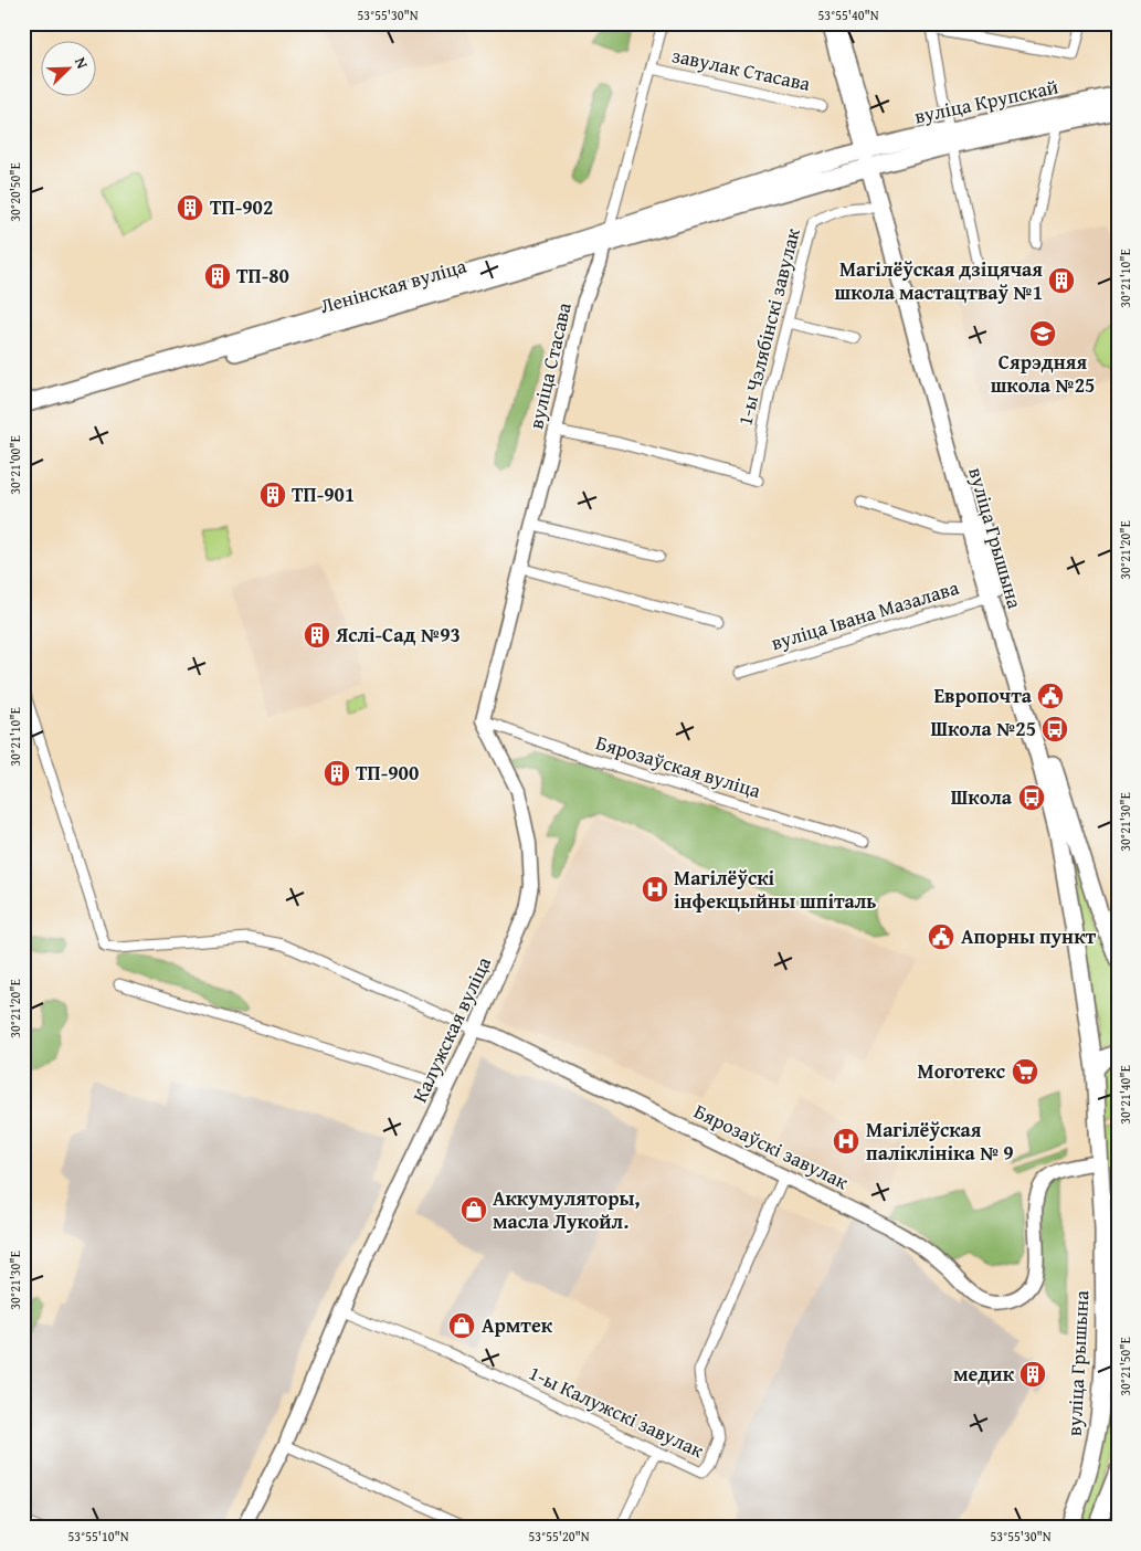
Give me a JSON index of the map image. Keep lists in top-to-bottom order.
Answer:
{
  "streets": {
    "main road": ["вуліца Крупскай", "Ленінская вуліца", "вуліца Грышына"],
    "street": [
      "завулак Стасава",
      "1-ы Чэлябінскі завулак",
      "вуліца Стасава",
      "вуліца Iвана Мазалава",
      "Бярозаўская вуліца",
      "Калужская вуліца",
      "Бярозаўскі завулак",
      "1-ы Калужскі завулак"
    ]
  },
  "crossings": [
    ["завулак Стасава", "вуліца Стасава"],
    ["вуліца Крупскай", "Ленінская вуліца"],
    ["вуліца Крупскай", "вуліца Грышына"],
    ["Ленінская вуліца", "вуліца Стасава"],
    ["Ленінская вуліца", "вуліца Грышына"],
    ["1-ы Чэлябінскі завулак", "вуліца Стасава"],
    ["1-ы Чэлябінскі завулак", "вуліца Грышына"],
    ["вуліца Стасава", "Бярозаўская вуліца"],
    ["вуліца Стасава", "Калужская вуліца"],
    ["вуліца Грышына", "вуліца Iвана Мазалава"],
    ["вуліца Грышына", "Бярозаўскі завулак"],
    ["Бярозаўская вуліца", "Калужская вуліца"],
    ["Калужская вуліца", "Бярозаўскі завулак"],
    ["Калужская вуліца", "1-ы Калужскі завулак"],
    ["Бярозаўскі завулак", "1-ы Калужскі завулак"]
  ],
  "places": {
    "building": [
      "ТП-902",
      "ТП-80",
      "Магілёўская дзіцячая школа мастацтваў №1",
      "ТП-901",
      "Яслі-Сад №93",
      "ТП-900",
      "медик"
    ],
    "school or university": ["Сярэдняя школа №25"],
    "public building": ["Европочта", "Апорны пункт"],
    "bus stop": ["Школа №25", "Школа"],
    "hospital": ["Магілёўскі інфекцыйны шпіталь", "Магілёўская паліклініка № 9"],
    "supermarket": ["Моготекс"],
    "shop": ["Аккумуляторы, масла Лукойл.", "Армтек"]
  },
  "north": "top right",
  "coordinates": [
    "53°55'30\"N",
    "53°55'40\"N",
    "30°20'50\"E",
    "30°21'10\"E",
    "30°21'00\"E",
    "30°21'20\"E",
    "30°21'30\"E",
    "30°21'40\"E",
    "30°21'50\"E",
    "53°55'10\"N",
    "53°55'20\"N"
  ]
}
